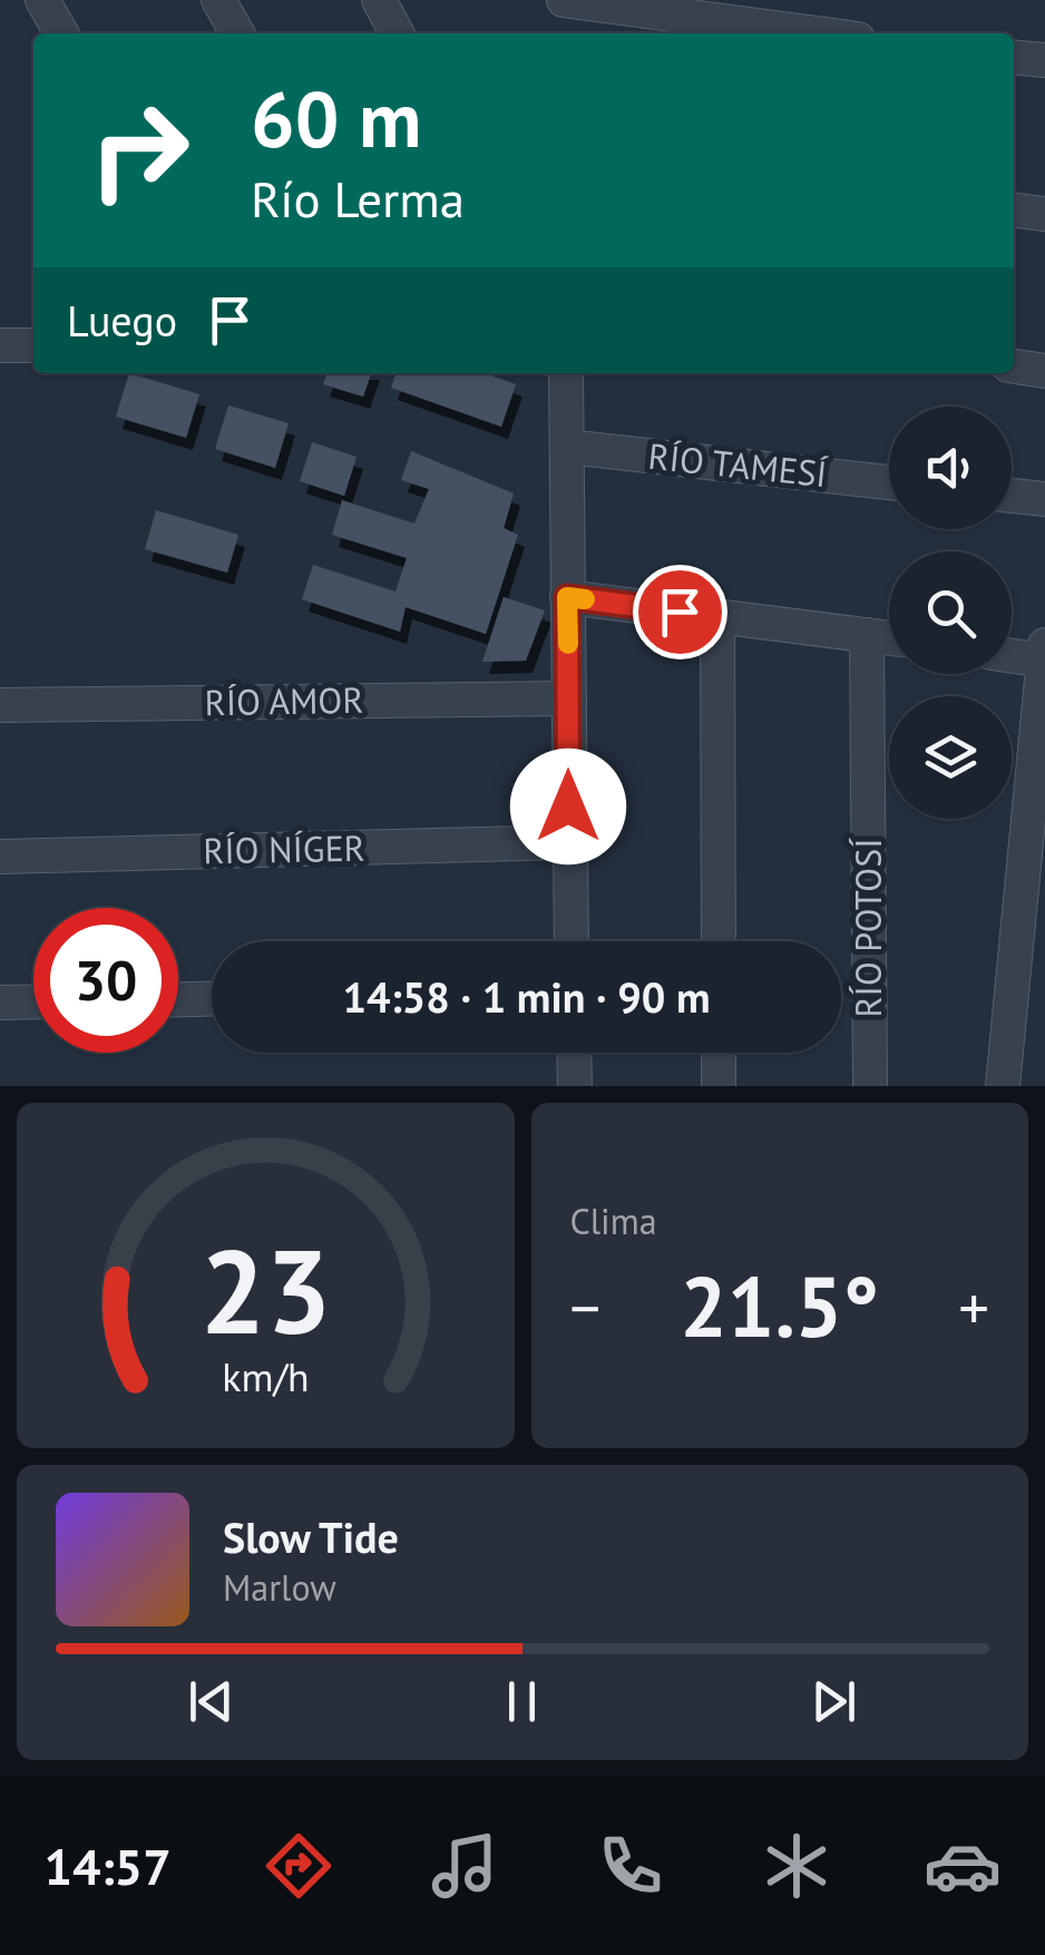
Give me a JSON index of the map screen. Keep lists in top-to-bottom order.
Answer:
{
  "streets": {
    "street": [
      "RÍO TAMESÍ",
      "RÍO AMOR",
      "RÍO NÍGER",
      "RÍO POTOSÍ"
    ]
  },
  "page": {
    "turn": ["60 m", "Río Lerma"],
    "then": "Luego",
    "limit": "30",
    "trip": "14:58 · 1 min · 90 m",
    "tile": "Clima",
    "heat": ["−", "21.5°", "+"],
    "song": ["Slow Tide", "Marlow"],
    "tabs": "14:57",
    "gauge": ["23", "km/h"]
  }
}
